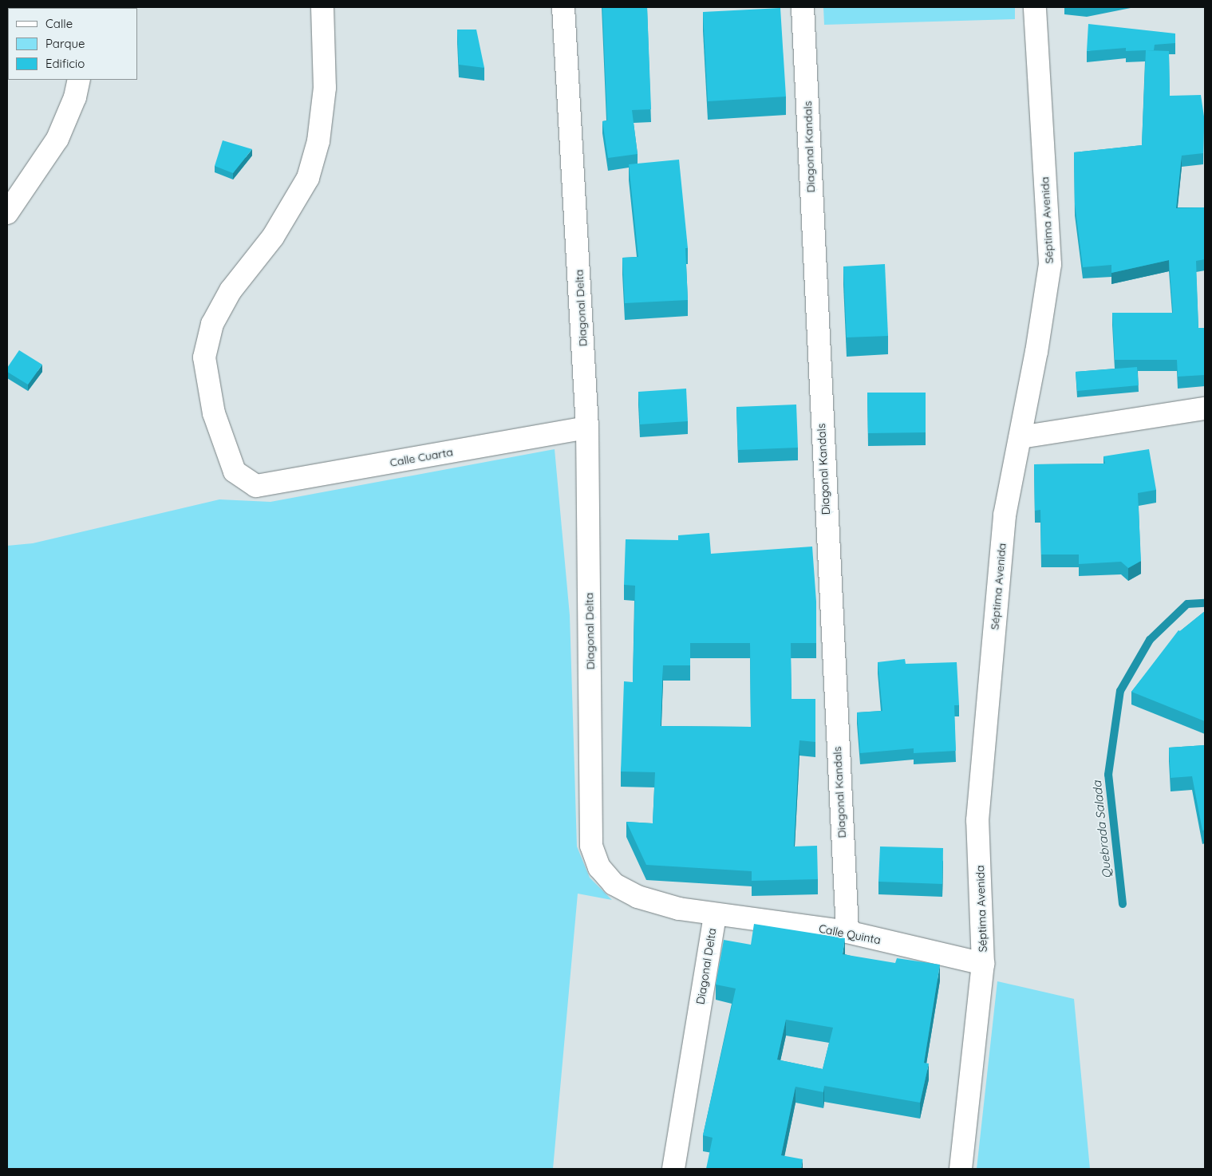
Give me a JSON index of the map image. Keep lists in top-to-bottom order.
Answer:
{
  "streets": {
    "street": [
      "Diagonal Kandals",
      "Séptima Avenida",
      "Diagonal Delta",
      "Calle Cuarta",
      "Calle Quinta"
    ]
  },
  "crossings": [
    ["Diagonal Kandals", "Calle Quinta"],
    ["Séptima Avenida", "Calle Quinta"],
    ["Diagonal Delta", "Calle Cuarta"],
    ["Diagonal Delta", "Calle Quinta"]
  ],
  "water": ["Quebrada Salada"],
  "legend": ["Calle", "Parque", "Edificio"]
}
